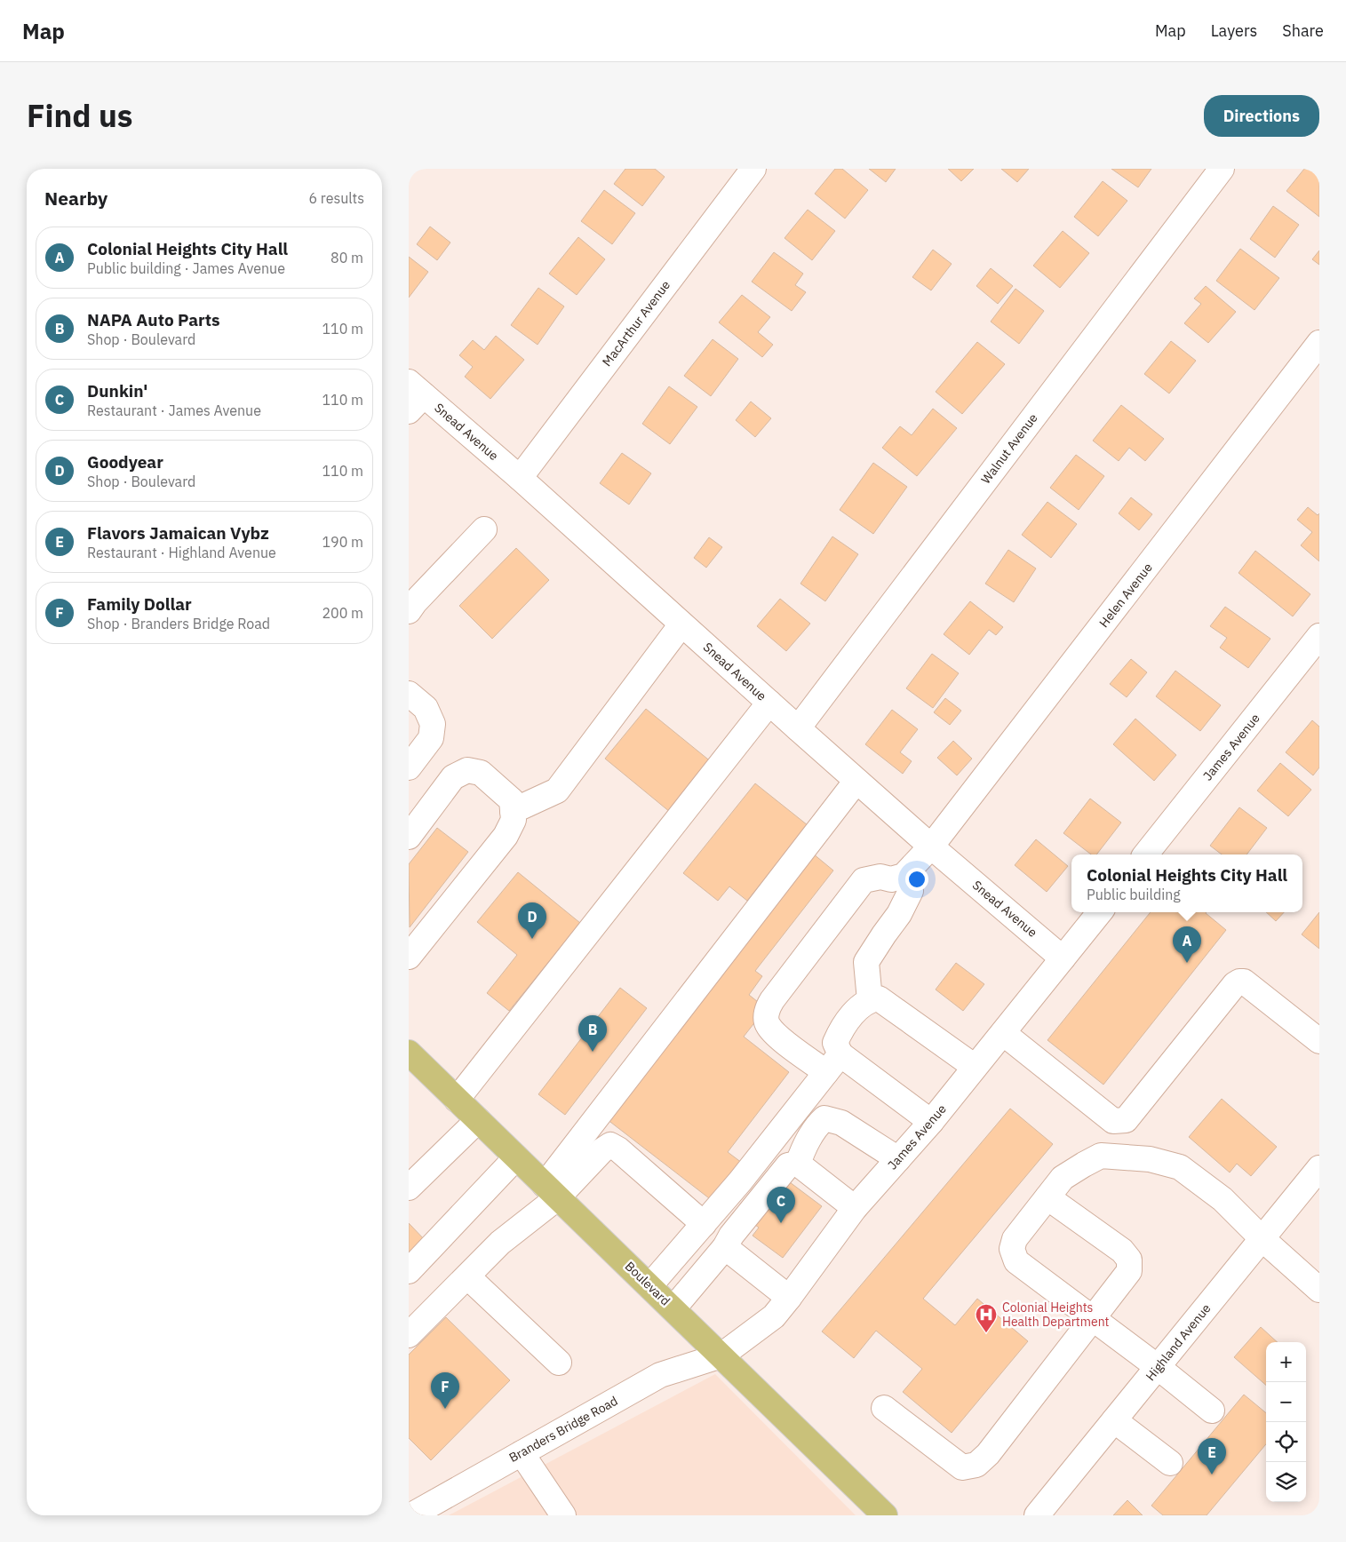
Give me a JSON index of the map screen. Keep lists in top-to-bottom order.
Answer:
{
  "streets": {
    "main road": ["Boulevard"],
    "street": [
      "MacArthur Avenue",
      "Snead Avenue",
      "Walnut Avenue",
      "Helen Avenue",
      "James Avenue",
      "Highland Avenue",
      "Branders Bridge Road"
    ]
  },
  "crossings": [
    ["MacArthur Avenue", "Snead Avenue"],
    ["Snead Avenue", "Walnut Avenue"],
    ["Snead Avenue", "Helen Avenue"],
    ["Snead Avenue", "James Avenue"],
    ["James Avenue", "Boulevard"],
    ["James Avenue", "Branders Bridge Road"],
    ["Boulevard", "Branders Bridge Road"]
  ],
  "places": {
    "hospital": ["Colonial Heights Health Department"]
  },
  "page": {
    "header": "Map",
    "nav": ["Map", "Layers", "Share"],
    "title": "Find us",
    "buttons": "Directions",
    "heading": ["Nearby", "6 results"],
    "list": [
      {
        "mark": "A",
        "name": "Colonial Heights City Hall",
        "note": "Public building · James Avenue",
        "value": "80 m"
      },
      {
        "mark": "B",
        "name": "NAPA Auto Parts",
        "note": "Shop · Boulevard",
        "value": "110 m"
      },
      {
        "mark": "C",
        "name": "Dunkin'",
        "note": "Restaurant · James Avenue",
        "value": "110 m"
      },
      {
        "mark": "D",
        "name": "Goodyear",
        "note": "Shop · Boulevard",
        "value": "110 m"
      },
      {
        "mark": "E",
        "name": "Flavors Jamaican Vybz",
        "note": "Restaurant · Highland Avenue",
        "value": "190 m"
      },
      {
        "mark": "F",
        "name": "Family Dollar",
        "note": "Shop · Branders Bridge Road",
        "value": "200 m"
      }
    ],
    "popup": ["Colonial Heights City Hall", "Public building"],
    "pins": [
      "D",
      "A",
      "B",
      "C",
      "F",
      "E"
    ],
    "map_buttons": ["+", "−"]
  }
}
